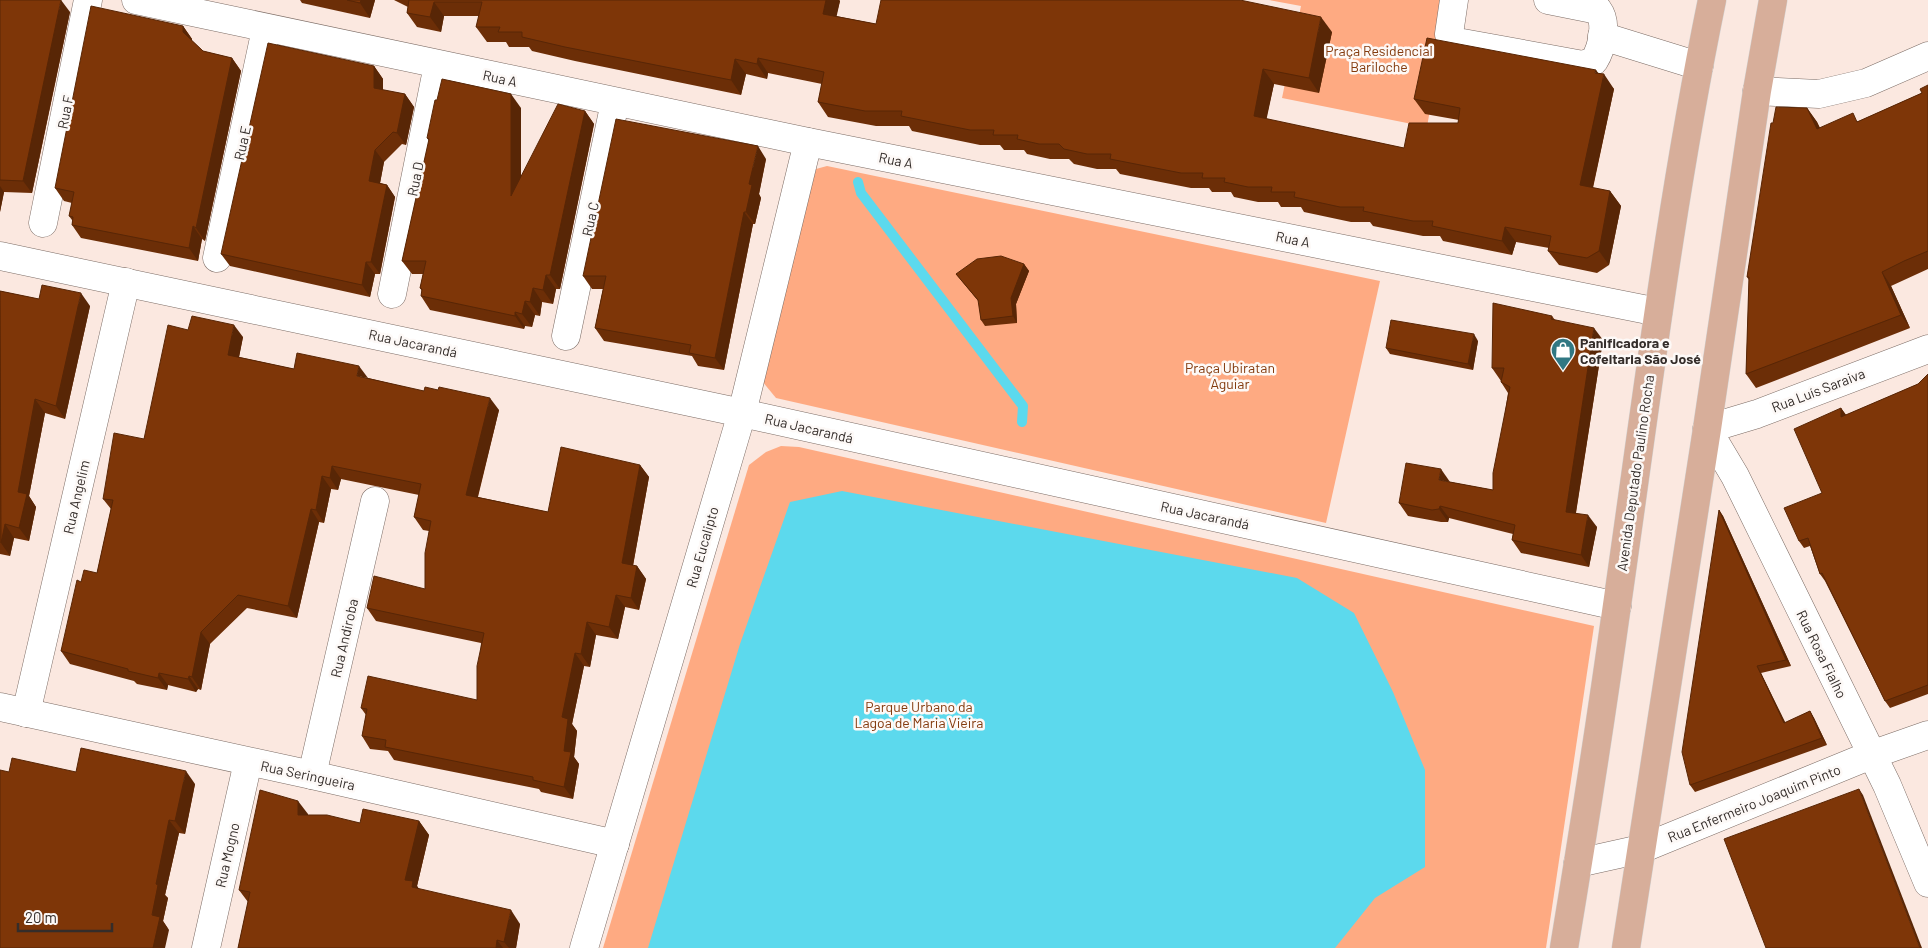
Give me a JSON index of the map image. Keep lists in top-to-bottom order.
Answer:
{
  "streets": {
    "main road": ["Avenida Deputado Paulino Rocha"],
    "street": [
      "Rua A",
      "Rua F",
      "Rua E",
      "Rua D",
      "Rua C",
      "Rua Jacarandá",
      "Rua Luís Saraiva",
      "Rua Angelim",
      "Rua Eucalipto",
      "Rua Andiroba",
      "Rua Rosa Fialho",
      "Rua Seringueira",
      "Rua Enfermeiro Joaquim Pinto",
      "Rua Mogno"
    ]
  },
  "crossings": [
    ["Rua A", "Rua E"],
    ["Rua A", "Rua D"],
    ["Rua A", "Rua C"],
    ["Rua A", "Avenida Deputado Paulino Rocha"],
    ["Rua A", "Rua Eucalipto"],
    ["Rua Jacarandá", "Avenida Deputado Paulino Rocha"],
    ["Rua Jacarandá", "Rua Angelim"],
    ["Rua Jacarandá", "Rua Eucalipto"],
    ["Rua Luís Saraiva", "Rua Rosa Fialho"],
    ["Avenida Deputado Paulino Rocha", "Rua Enfermeiro Joaquim Pinto"],
    ["Rua Angelim", "Rua Seringueira"],
    ["Rua Eucalipto", "Rua Seringueira"],
    ["Rua Andiroba", "Rua Seringueira"],
    ["Rua Rosa Fialho", "Rua Enfermeiro Joaquim Pinto"],
    ["Rua Seringueira", "Rua Mogno"]
  ],
  "parks": ["Praça Residencial Bariloche", "Praça Ubiratan Aguiar", "Parque Urbano da Lagoa de Maria Vieira"],
  "places": {
    "shop": ["Panificadora e Cofeitaria São José"]
  },
  "scale_bar": "20 m"
}
